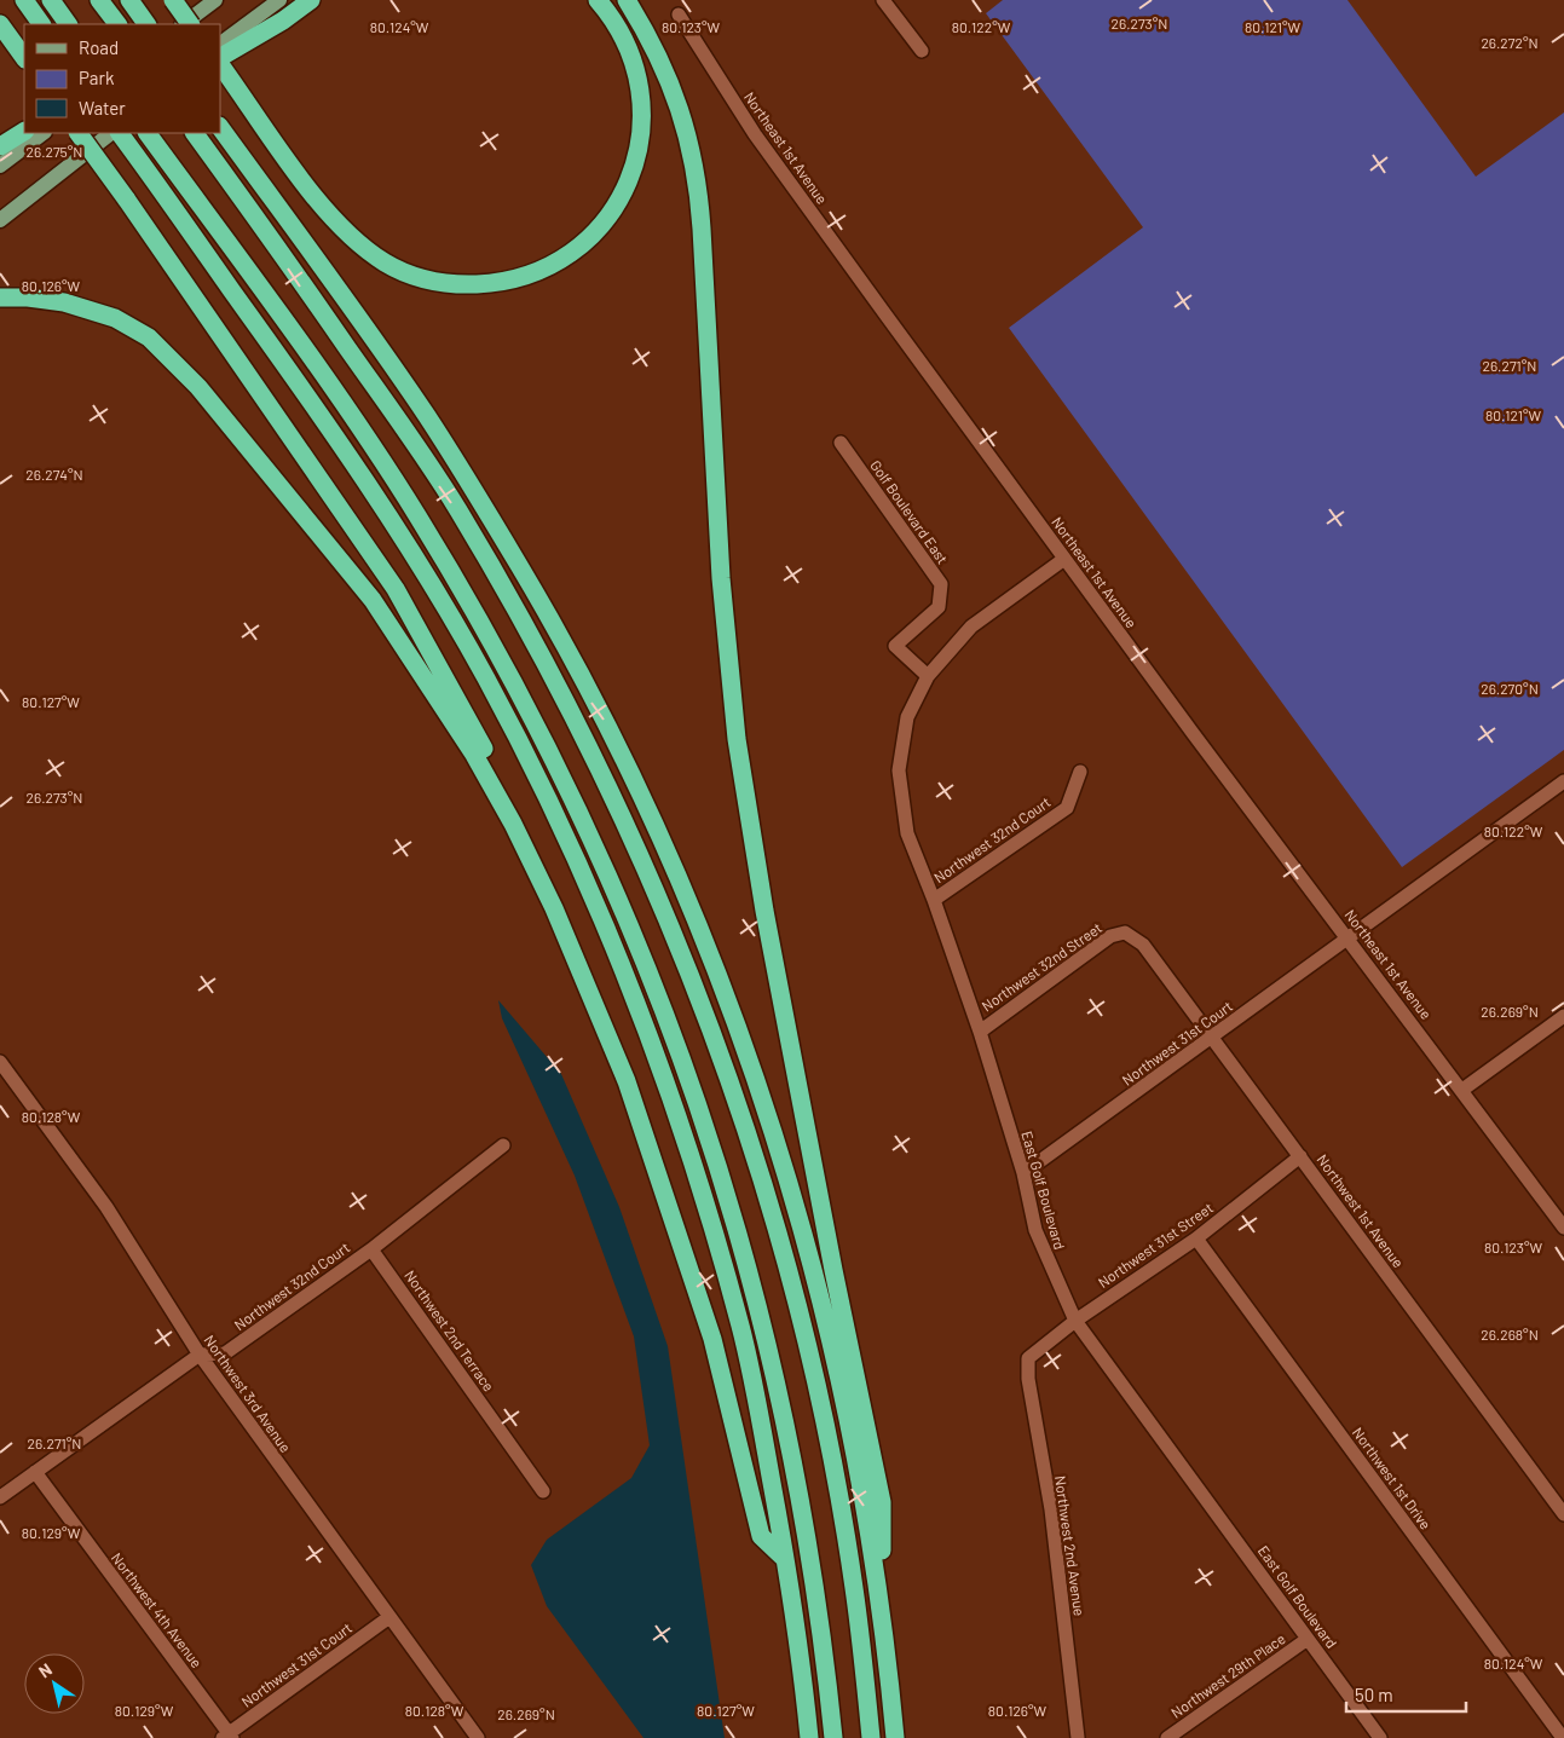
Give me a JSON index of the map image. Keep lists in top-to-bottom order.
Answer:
{
  "streets": {
    "street": [
      "Northeast 1st Avenue",
      "Golf Boulevard East",
      "Northwest 32nd Court",
      "Northwest 32nd Street",
      "Northwest 31st Court",
      "East Golf Boulevard",
      "Northwest 1st Avenue",
      "Northwest 31st Street",
      "Northwest 2nd Terrace",
      "Northwest 3rd Avenue",
      "Northwest 1st Drive",
      "Northwest 2nd Avenue",
      "Northwest 4th Avenue",
      "Northwest 29th Place"
    ]
  },
  "crossings": [
    ["Northeast 1st Avenue", "Northwest 31st Court"],
    ["Northeast 1st Avenue", "East Golf Boulevard"],
    ["Golf Boulevard East", "East Golf Boulevard"],
    ["Northwest 32nd Court", "East Golf Boulevard"],
    ["Northwest 32nd Court", "Northwest 2nd Terrace"],
    ["Northwest 32nd Court", "Northwest 3rd Avenue"],
    ["Northwest 32nd Court", "Northwest 4th Avenue"],
    ["Northwest 32nd Street", "East Golf Boulevard"],
    ["Northwest 32nd Street", "Northwest 1st Avenue"],
    ["Northwest 31st Court", "East Golf Boulevard"],
    ["Northwest 31st Court", "Northwest 1st Avenue"],
    ["Northwest 31st Court", "Northwest 3rd Avenue"],
    ["Northwest 31st Court", "Northwest 4th Avenue"],
    ["East Golf Boulevard", "Northwest 31st Street"],
    ["East Golf Boulevard", "Northwest 29th Place"],
    ["Northwest 1st Avenue", "Northwest 31st Street"],
    ["Northwest 31st Street", "Northwest 1st Drive"],
    ["Northwest 31st Street", "Northwest 2nd Avenue"]
  ],
  "legend": ["Road", "Park", "Water"],
  "scale_bar": "50 m",
  "north": "top left",
  "coordinates": [
    "26.273°N",
    "80.124°W",
    "80.123°W",
    "80.121°W",
    "80.122°W",
    "26.272°N",
    "26.275°N",
    "80.126°W",
    "26.271°N",
    "26.274°N",
    "26.270°N",
    "80.127°W",
    "26.269°N",
    "80.128°W",
    "26.268°N",
    "80.129°W"
  ]
}
